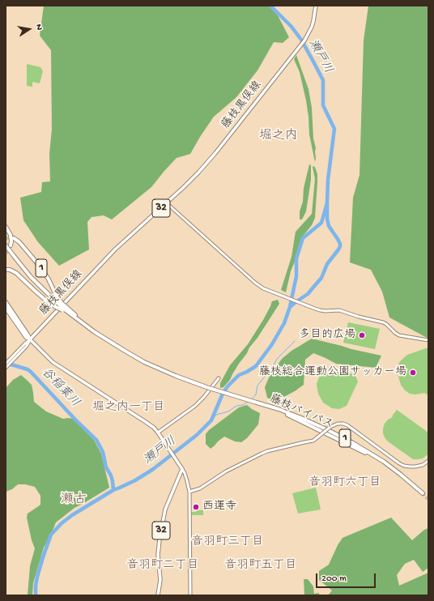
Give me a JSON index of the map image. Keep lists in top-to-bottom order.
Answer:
{
  "streets": {
    "highway": ["1", "藤枝バイパス"],
    "main road": ["藤枝黒俣線", "32"]
  },
  "crossings": [
    ["1", "藤枝バイパス"]
  ],
  "districts": [
    "堀之内",
    "堀之内一丁目",
    "音羽町六丁目",
    "瀬古",
    "音羽町三丁目",
    "音羽町二丁目",
    "音羽町五丁目"
  ],
  "water": ["瀬戸川", "谷稲葉川"],
  "places": ["多目的広場", "藤枝総合運動公園サッカー場", "西運寺"],
  "scale_bar": "200 m",
  "north": "right"
}
